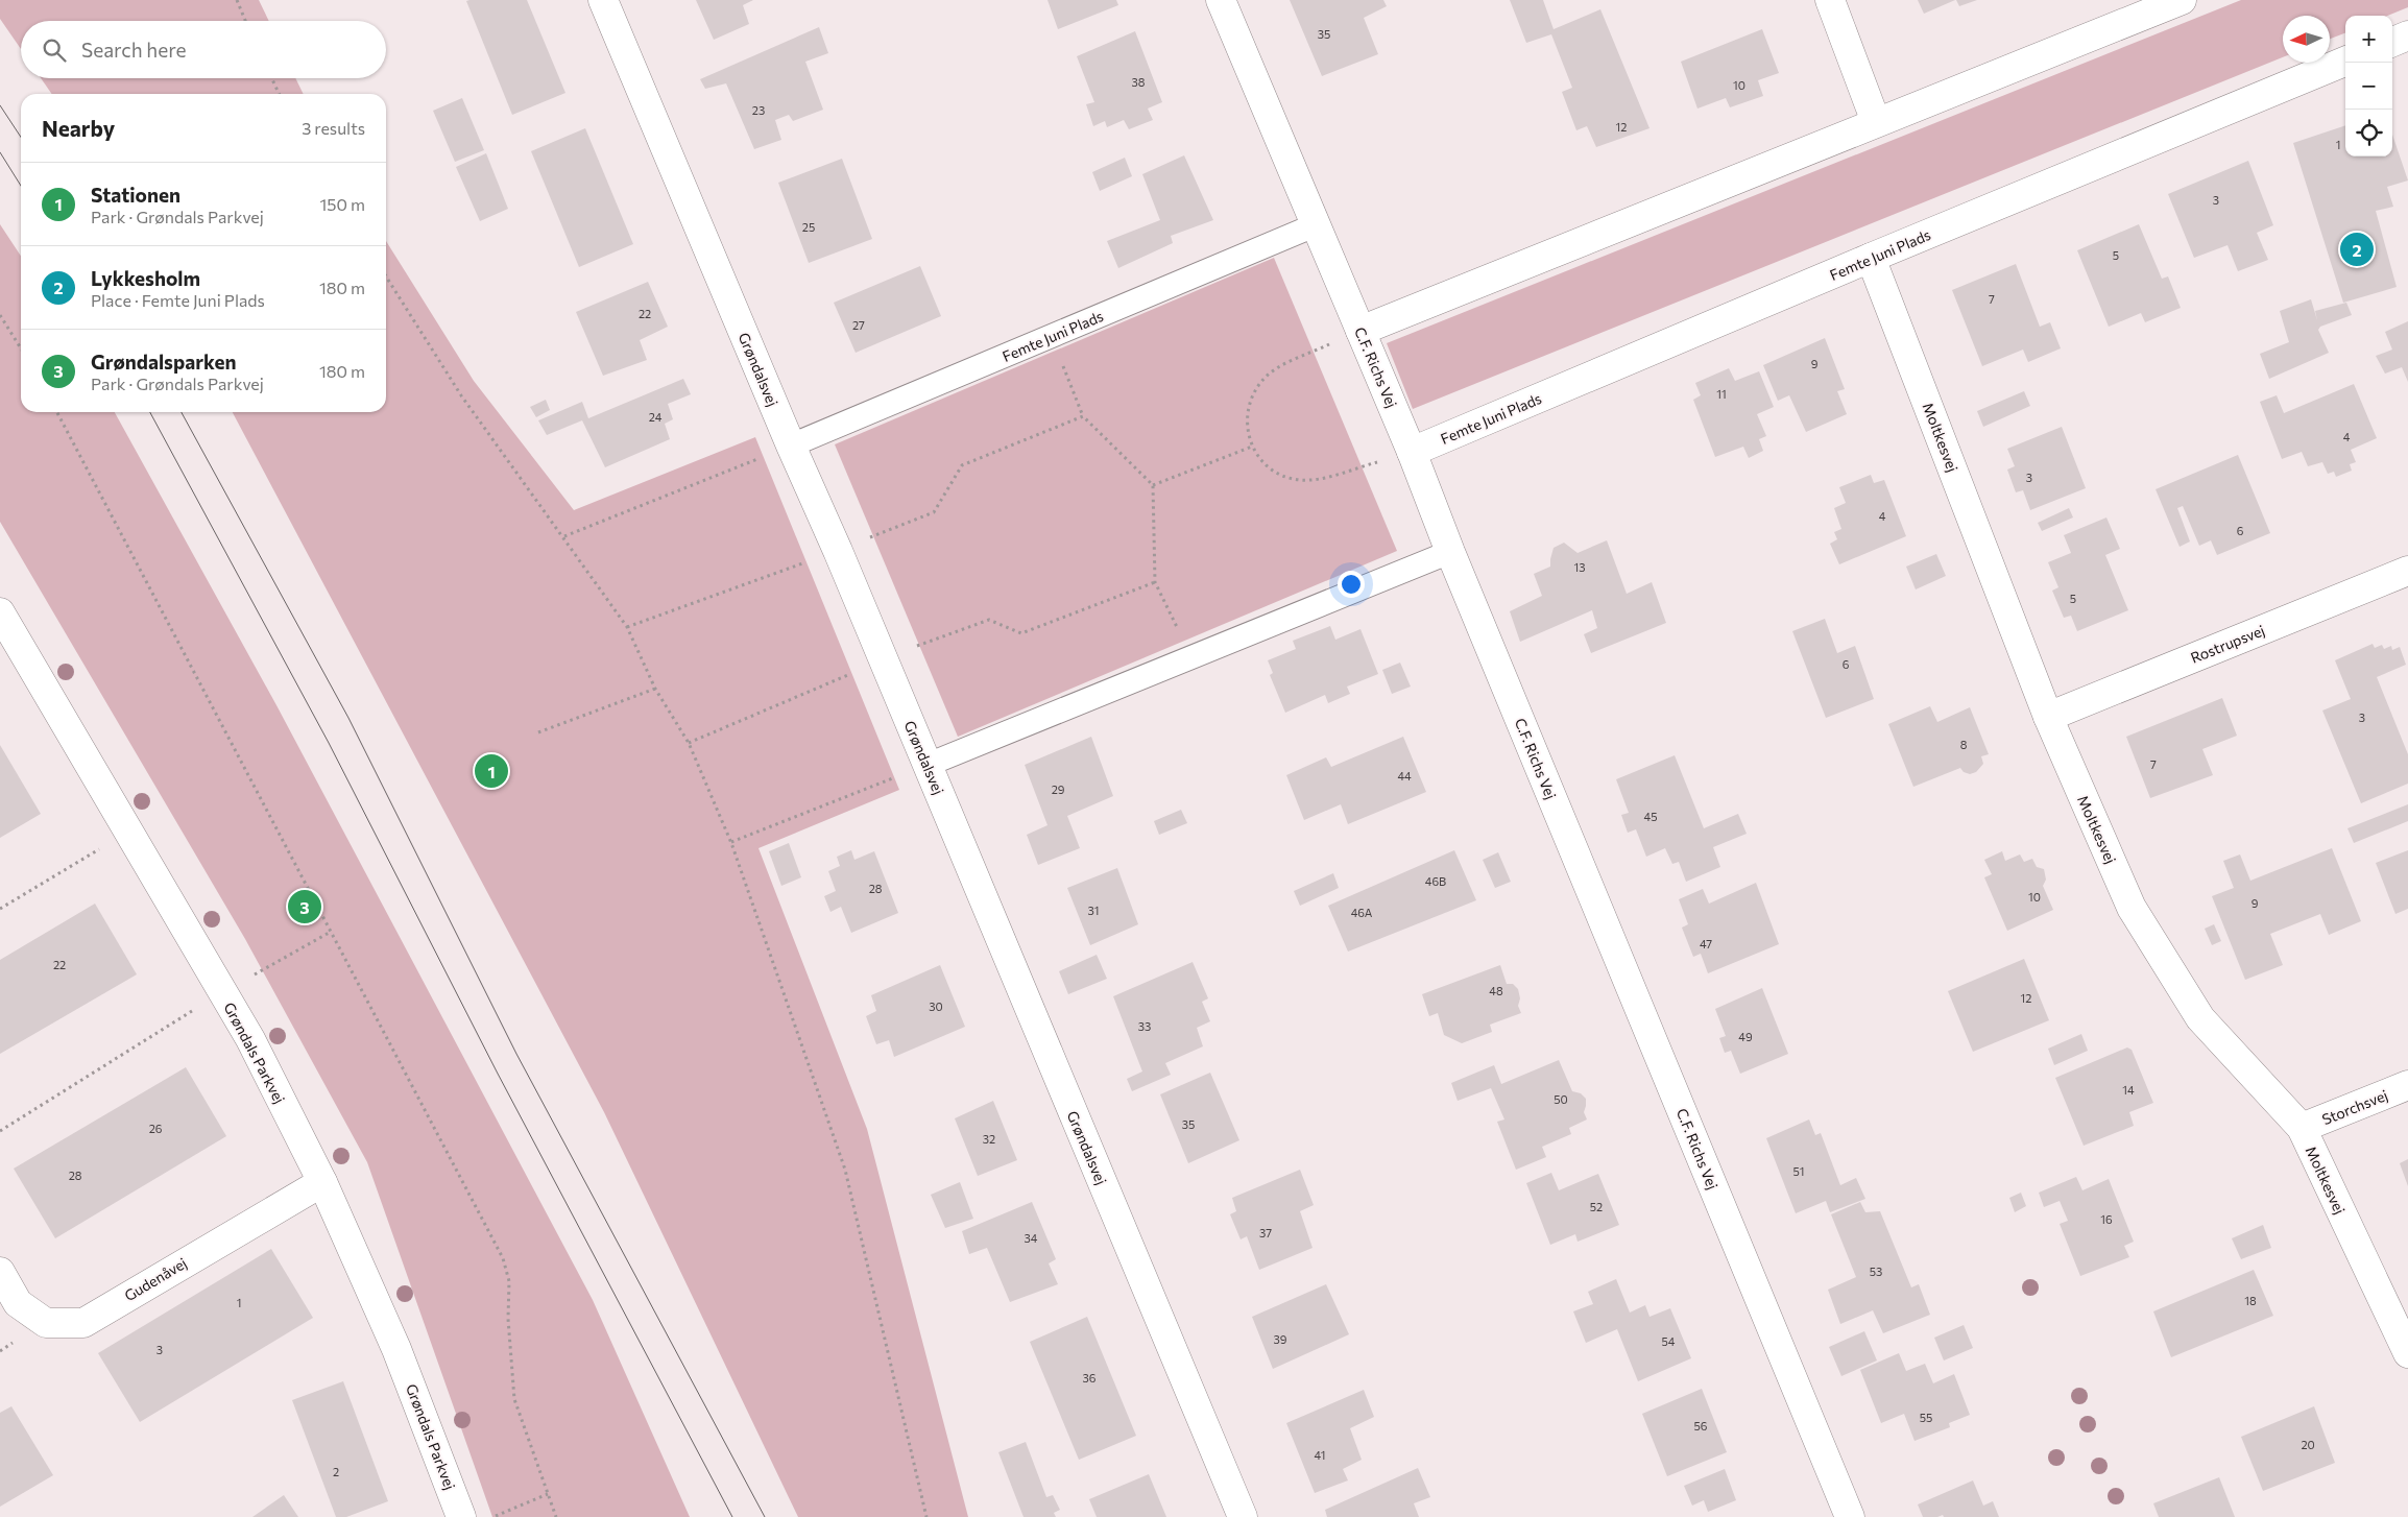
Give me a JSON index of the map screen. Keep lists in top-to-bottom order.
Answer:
{
  "streets": {
    "street": [
      "Femte Juni Plads",
      "C.F. Richs Vej",
      "Grøndalsvej",
      "Moltkesvej",
      "Rostrupsvej",
      "Grøndals Parkvej",
      "Storchsvej",
      "Gudenåvej"
    ]
  },
  "crossings": [
    ["Femte Juni Plads", "C.F. Richs Vej"],
    ["Femte Juni Plads", "Grøndalsvej"],
    ["Femte Juni Plads", "Moltkesvej"],
    ["Moltkesvej", "Rostrupsvej"],
    ["Moltkesvej", "Storchsvej"],
    ["Grøndals Parkvej", "Gudenåvej"]
  ],
  "house_numbers": [
    "35",
    "38",
    "10",
    "23",
    "12",
    "1",
    "3",
    "25",
    "5",
    "7",
    "22",
    "27",
    "9",
    "11",
    "24",
    "4",
    "3",
    "4",
    "6",
    "13",
    "5",
    "6",
    "3",
    "8",
    "7",
    "44",
    "29",
    "45",
    "46B",
    "28",
    "10",
    "9",
    "31",
    "46A",
    "47",
    "22",
    "48",
    "12",
    "30",
    "33",
    "49",
    "14",
    "50",
    "35",
    "26",
    "32",
    "51",
    "28",
    "52",
    "16",
    "37",
    "34",
    "53",
    "18",
    "1",
    "39",
    "54",
    "3",
    "36",
    "55",
    "56",
    "20",
    "41",
    "2"
  ],
  "north": "left",
  "page": {
    "map_buttons": ["+", "−"],
    "search": "Search here",
    "heading": ["Nearby", "3 results"],
    "list": [
      {
        "mark": "1",
        "name": "Stationen",
        "note": "Park · Grøndals Parkvej",
        "value": "150 m"
      },
      {
        "mark": "2",
        "name": "Lykkesholm",
        "note": "Place · Femte Juni Plads",
        "value": "180 m"
      },
      {
        "mark": "3",
        "name": "Grøndalsparken",
        "note": "Park · Grøndals Parkvej",
        "value": "180 m"
      }
    ],
    "pins": ["2", "1", "3"]
  }
}
